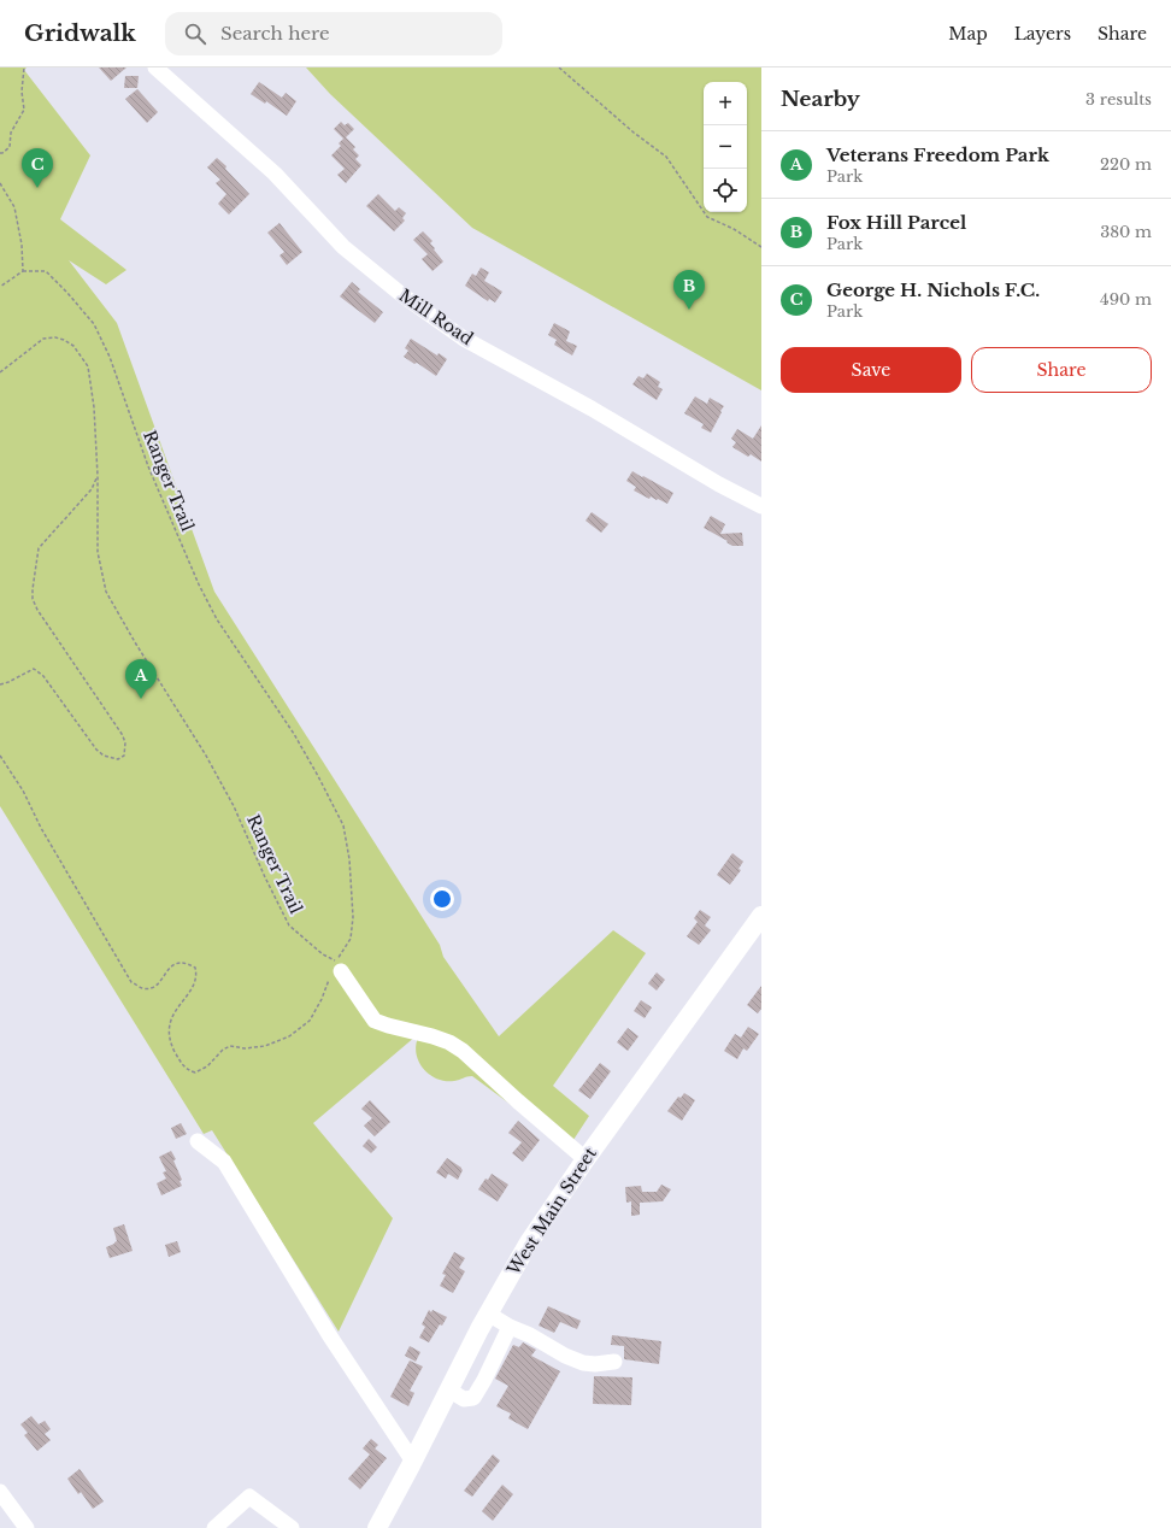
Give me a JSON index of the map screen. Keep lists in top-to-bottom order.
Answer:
{
  "streets": {
    "main road": ["West Main Street"],
    "street": ["Mill Road"],
    "path": ["Ranger Trail"]
  },
  "page": {
    "header": "Gridwalk",
    "search": "Search here",
    "nav": ["Map", "Layers", "Share"],
    "heading": ["Nearby", "3 results"],
    "map_buttons": ["+", "−"],
    "list": [
      {
        "mark": "A",
        "name": "Veterans Freedom Park",
        "note": "Park",
        "value": "220 m"
      },
      {
        "mark": "B",
        "name": "Fox Hill Parcel",
        "note": "Park",
        "value": "380 m"
      },
      {
        "mark": "C",
        "name": "George H. Nichols F.C.",
        "note": "Park",
        "value": "490 m"
      }
    ],
    "pins": ["C", "B", "A"],
    "buttons": ["Save", "Share"]
  }
}
